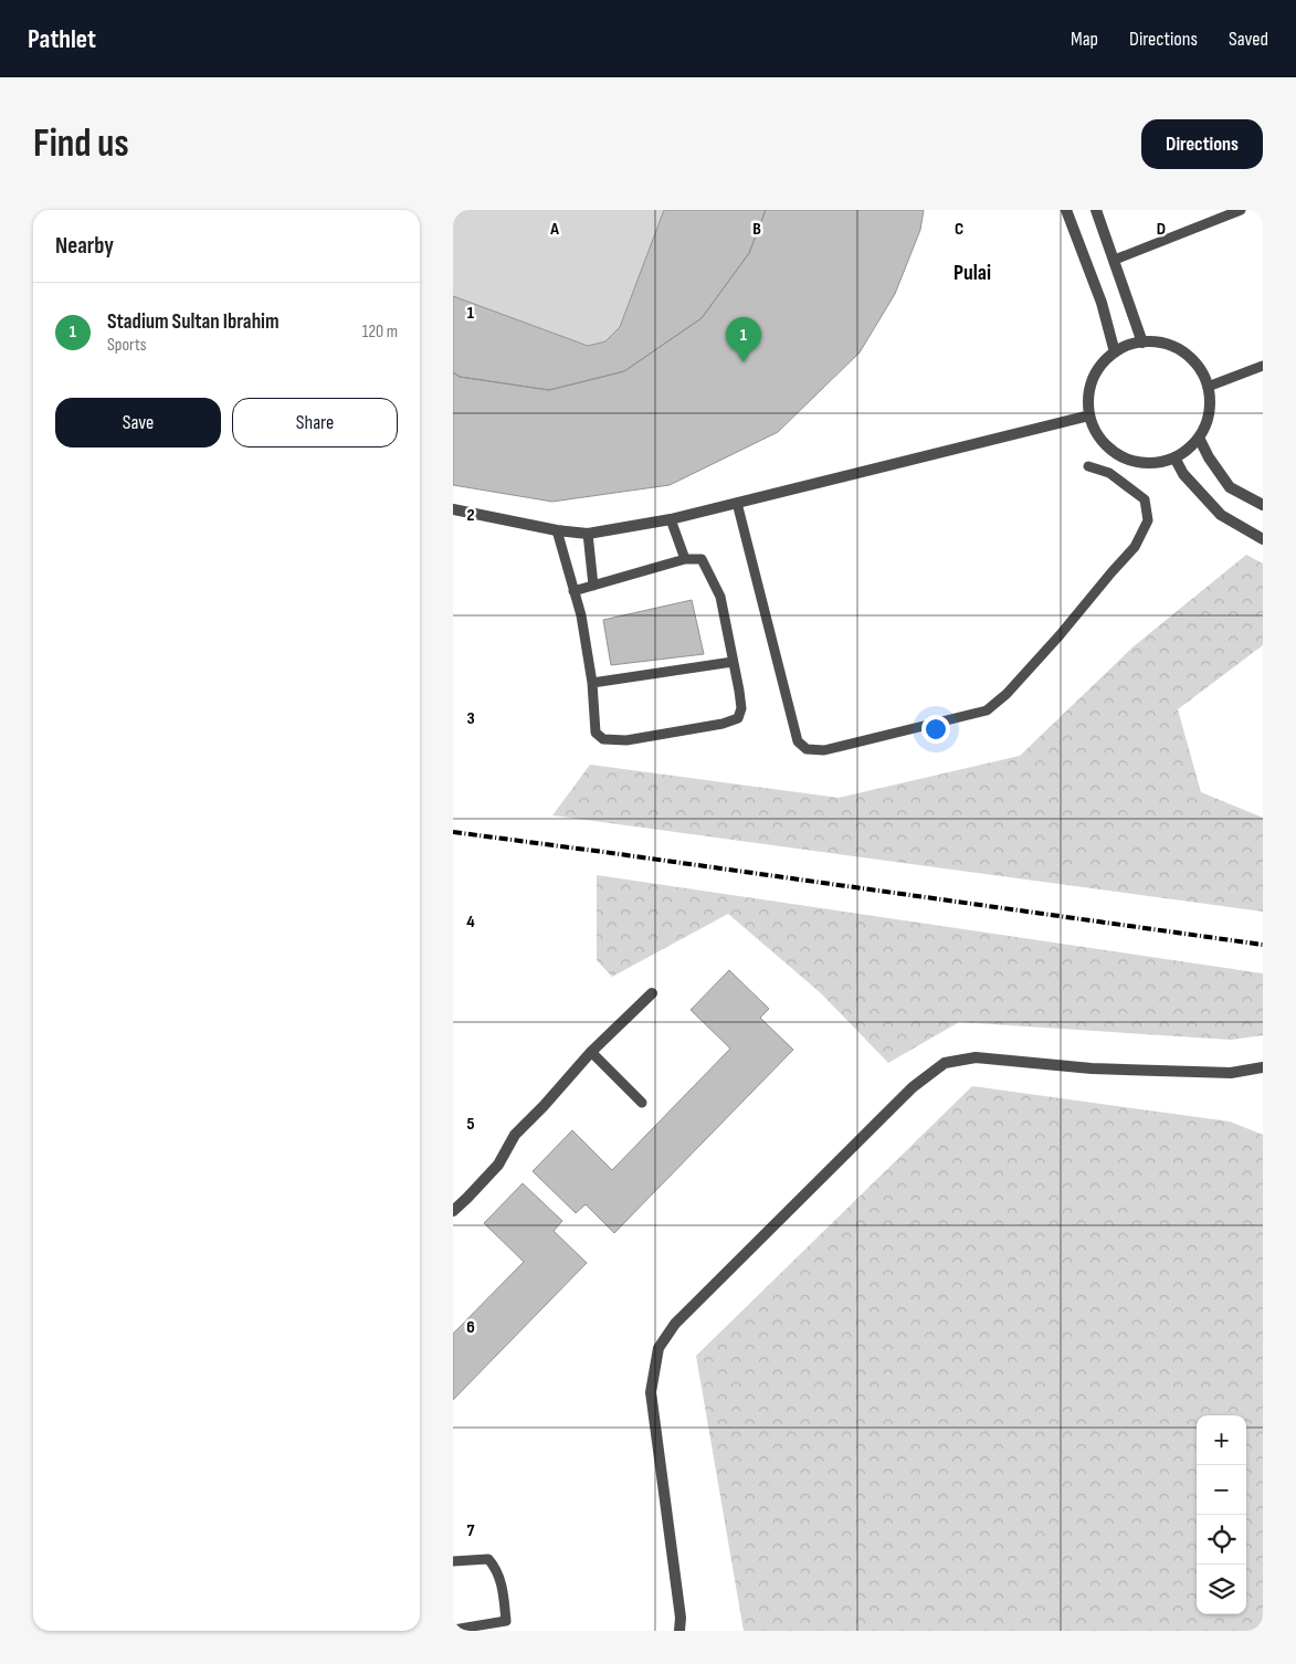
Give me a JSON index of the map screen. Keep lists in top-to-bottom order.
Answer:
{
  "districts": ["Pulai"],
  "page": {
    "header": "Pathlet",
    "nav": ["Map", "Directions", "Saved"],
    "buttons": [
      "Directions",
      ["Save", "Share"]
    ],
    "title": "Find us",
    "heading": "Nearby",
    "list": [
      {
        "mark": "1",
        "name": "Stadium Sultan Ibrahim",
        "note": "Sports",
        "value": "120 m"
      }
    ],
    "pins": "1",
    "map_buttons": ["+", "−"]
  },
  "grid": {
    "columns": [
      "A",
      "B",
      "C",
      "D"
    ],
    "rows": [
      "1",
      "2",
      "3",
      "4",
      "5",
      "6",
      "7"
    ]
  }
}
